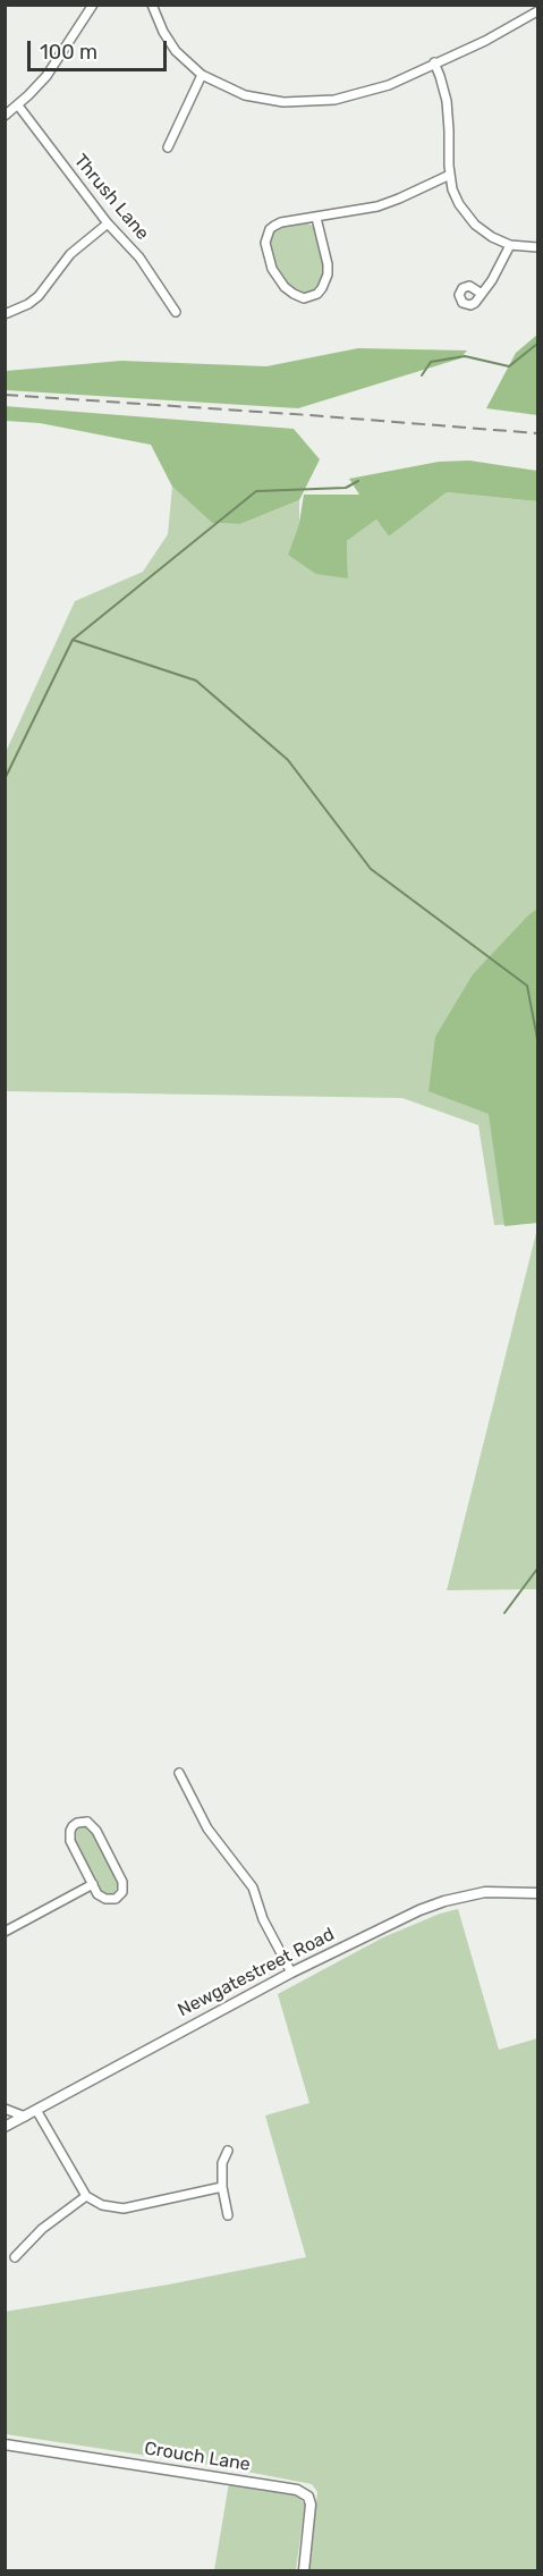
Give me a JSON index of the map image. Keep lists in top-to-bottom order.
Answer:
{
  "streets": {
    "street": ["Thrush Lane", "Newgatestreet Road", "Crouch Lane"]
  },
  "scale_bar": "100 m"
}
